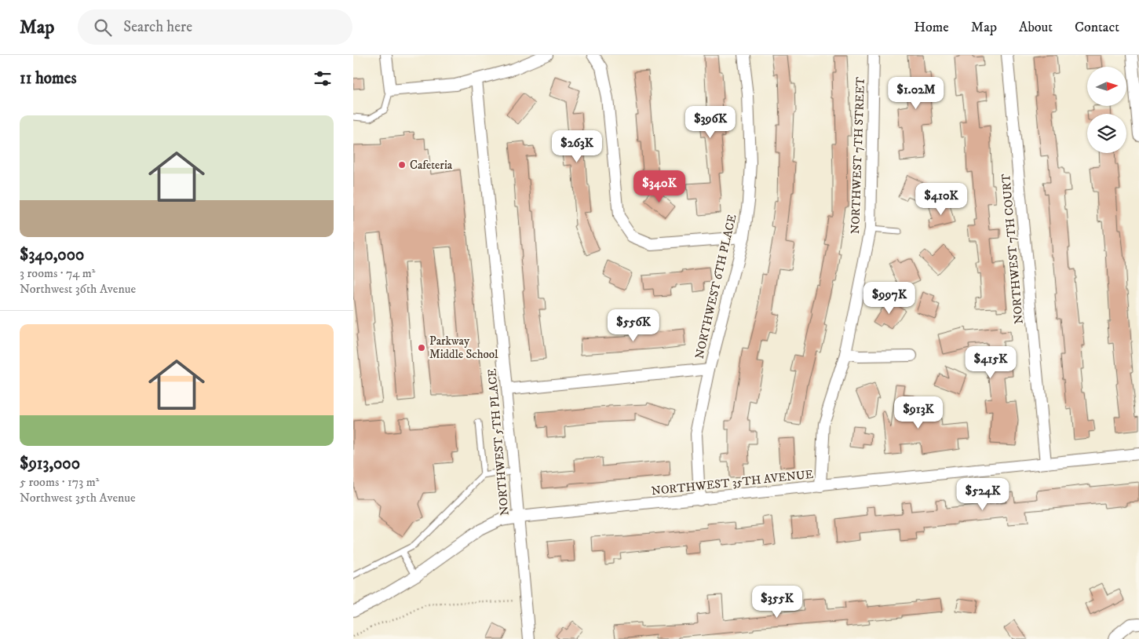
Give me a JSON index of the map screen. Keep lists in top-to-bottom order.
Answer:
{
  "streets": {
    "street": [
      "NORTHWEST 7TH STREET",
      "NORTHWEST 7TH COURT",
      "NORTHWEST 6TH PLACE",
      "NORTHWEST 5TH PLACE",
      "NORTHWEST 35TH AVENUE"
    ]
  },
  "crossings": [
    ["NORTHWEST 7TH STREET", "NORTHWEST 35TH AVENUE"],
    ["NORTHWEST 7TH COURT", "NORTHWEST 35TH AVENUE"],
    ["NORTHWEST 6TH PLACE", "NORTHWEST 35TH AVENUE"],
    ["NORTHWEST 5TH PLACE", "NORTHWEST 35TH AVENUE"]
  ],
  "places": ["Cafeteria", "Parkway Middle School"],
  "north": "right",
  "page": {
    "header": "Map",
    "search": "Search here",
    "nav": [
      "Home",
      "Map",
      "About",
      "Contact"
    ],
    "heading": "11 homes",
    "price": [
      "$1.02M",
      "$396K",
      "$263K",
      "$340K",
      "$410K",
      "$997K",
      "$556K",
      "$415K",
      "$913K",
      "$524K",
      "$355K"
    ],
    "list": [
      {
        "name": "$340,000",
        "note": "3 rooms · 74 m² · Northwest 36th Avenue"
      },
      {
        "name": "$913,000",
        "note": "5 rooms · 173 m² · Northwest 35th Avenue"
      }
    ]
  }
}
